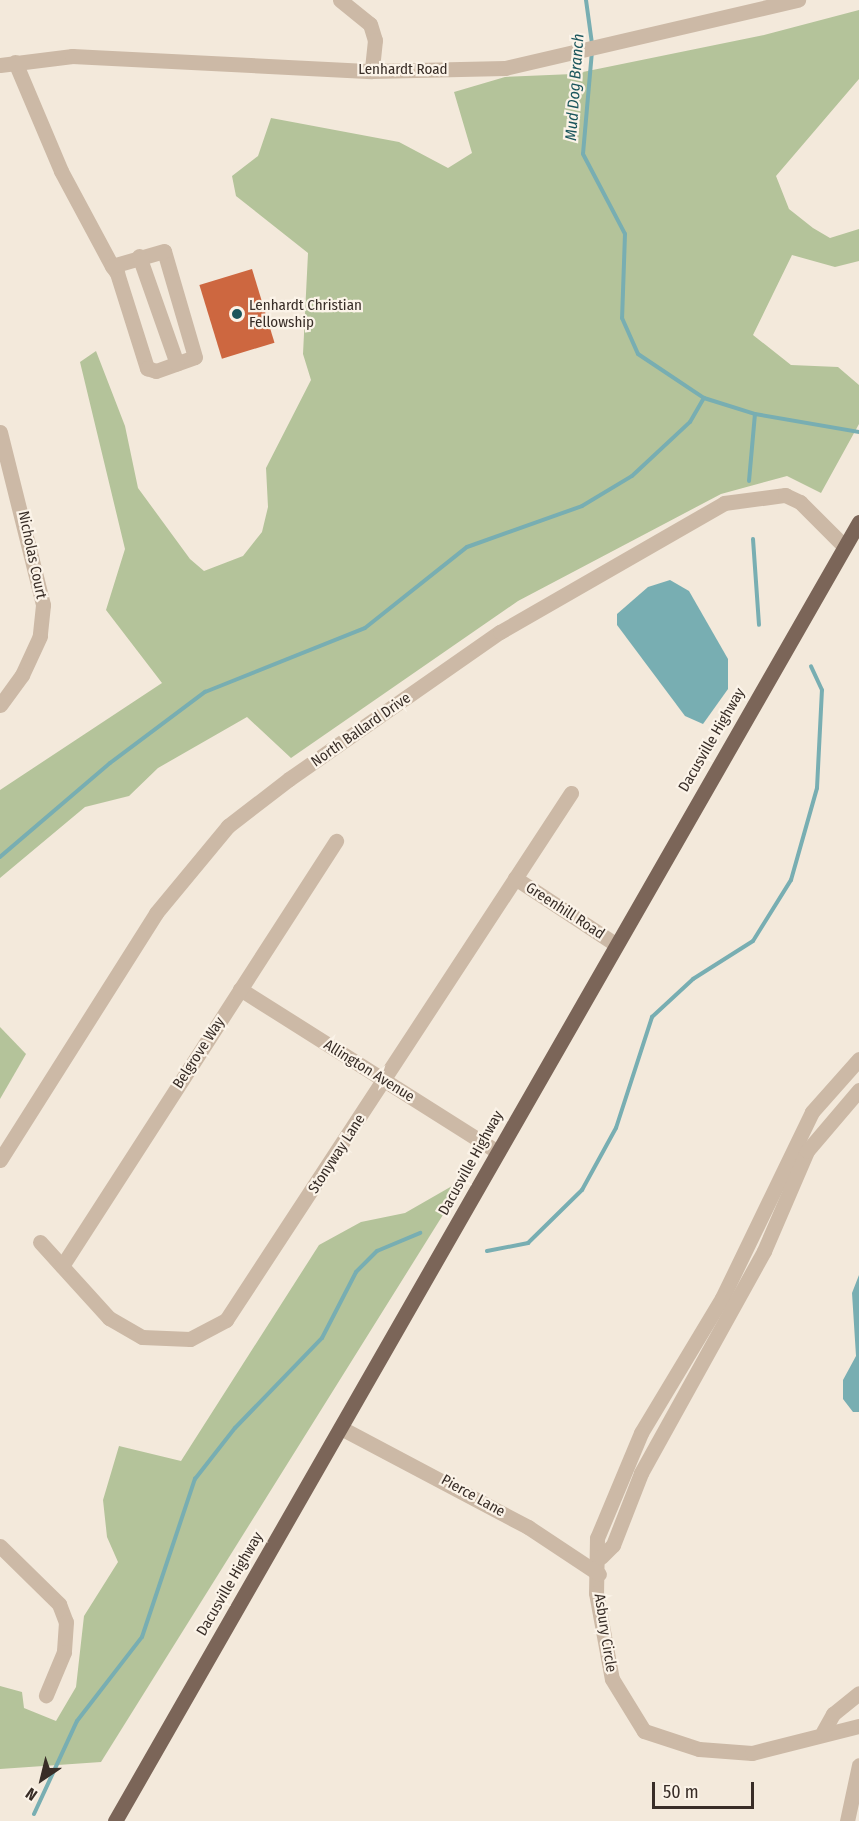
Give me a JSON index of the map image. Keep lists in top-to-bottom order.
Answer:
{
  "streets": {
    "main road": ["Dacusville Highway"],
    "street": [
      "Lenhardt Road",
      "Nicholas Court",
      "North Ballard Drive",
      "Greenhill Road",
      "Belgrove Way",
      "Allington Avenue",
      "Stonyway Lane",
      "Pierce Lane",
      "Asbury Circle"
    ]
  },
  "crossings": [
    ["North Ballard Drive", "Dacusville Highway"],
    ["Dacusville Highway", "Greenhill Road"],
    ["Dacusville Highway", "Allington Avenue"],
    ["Dacusville Highway", "Pierce Lane"],
    ["Greenhill Road", "Stonyway Lane"],
    ["Belgrove Way", "Allington Avenue"],
    ["Belgrove Way", "Stonyway Lane"],
    ["Allington Avenue", "Stonyway Lane"],
    ["Pierce Lane", "Asbury Circle"]
  ],
  "water": ["Mud Dog Branch"],
  "places": ["Lenhardt Christian Fellowship"],
  "scale_bar": "50 m",
  "north": "bottom left"
}
